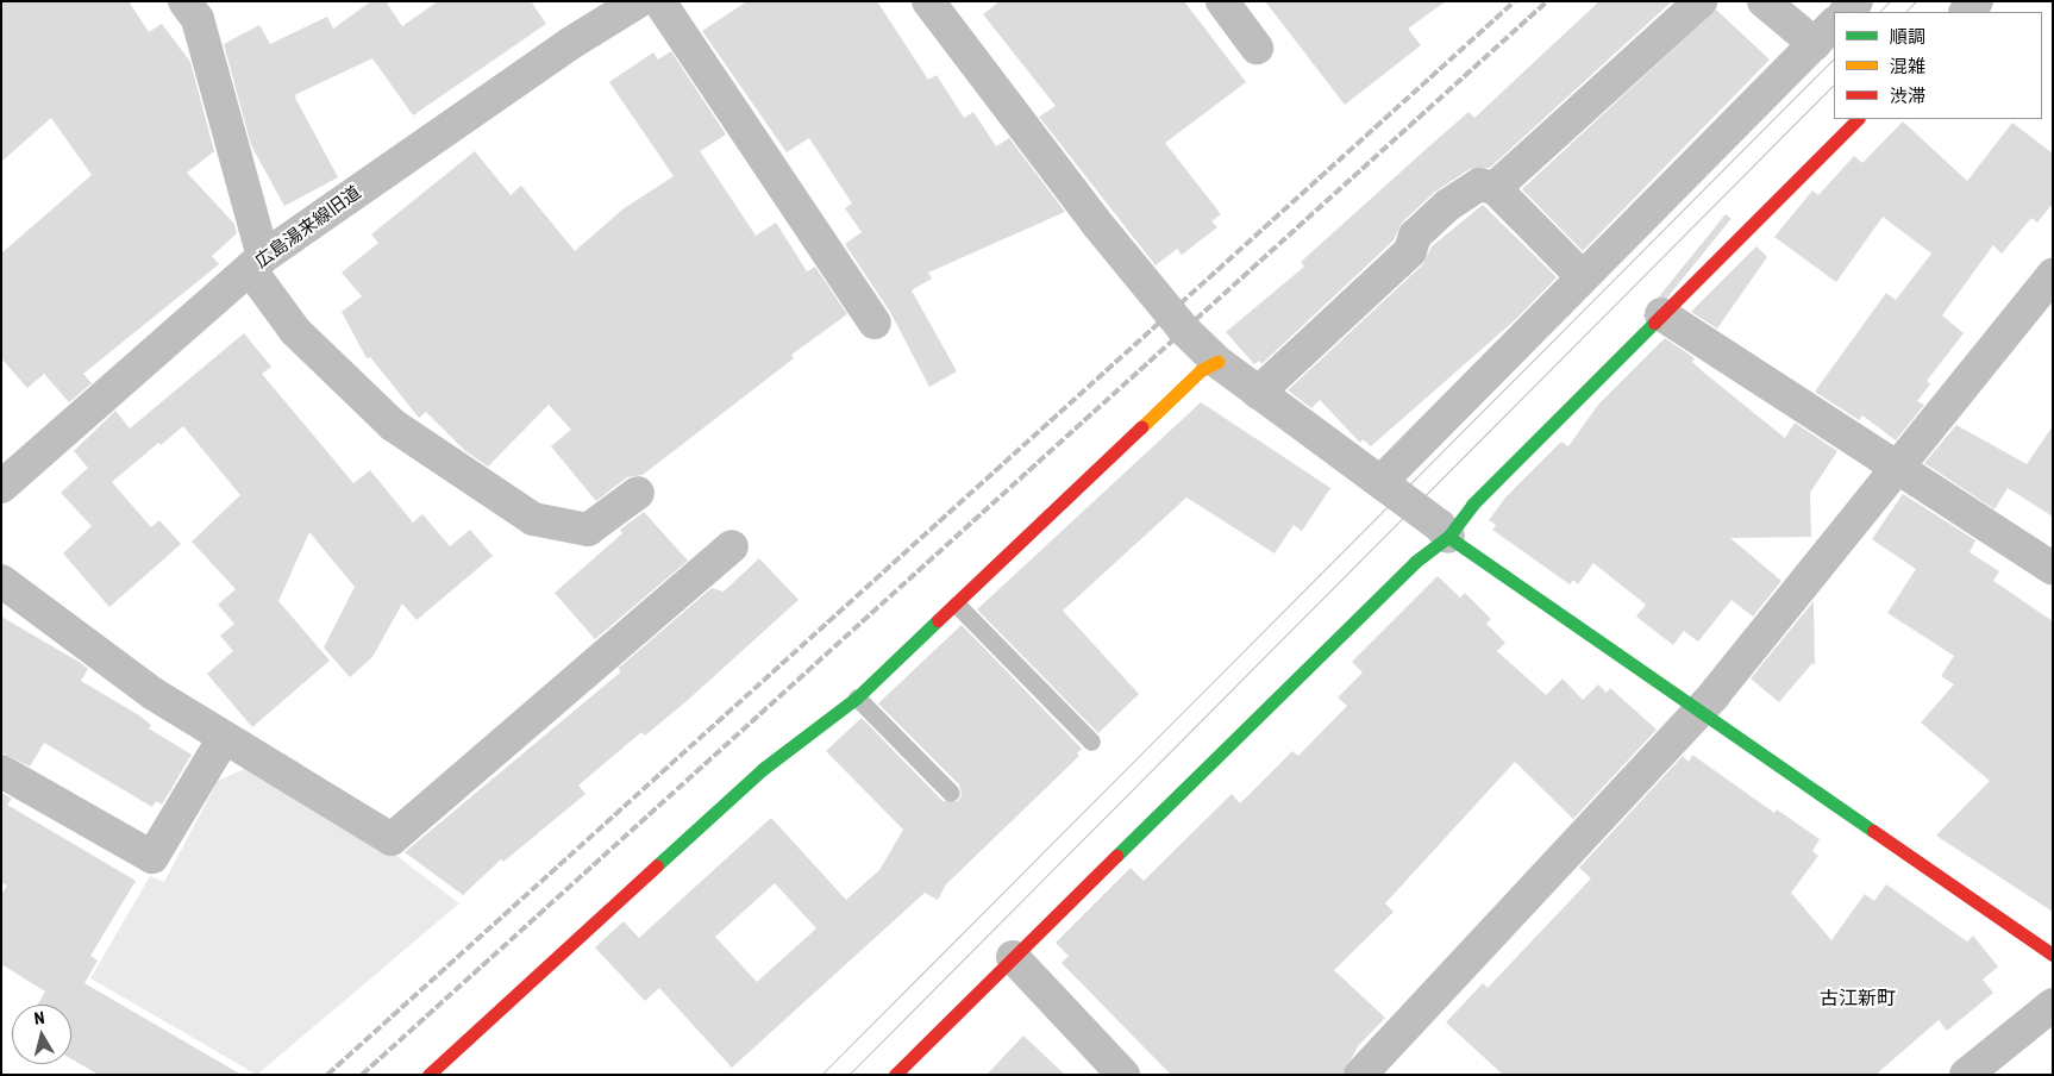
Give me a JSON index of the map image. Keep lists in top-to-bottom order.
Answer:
{
  "streets": {
    "street": ["広島湯来線旧道"]
  },
  "districts": ["古江新町"],
  "legend": ["順調", "混雑", "渋滞"],
  "north": "top"
}
